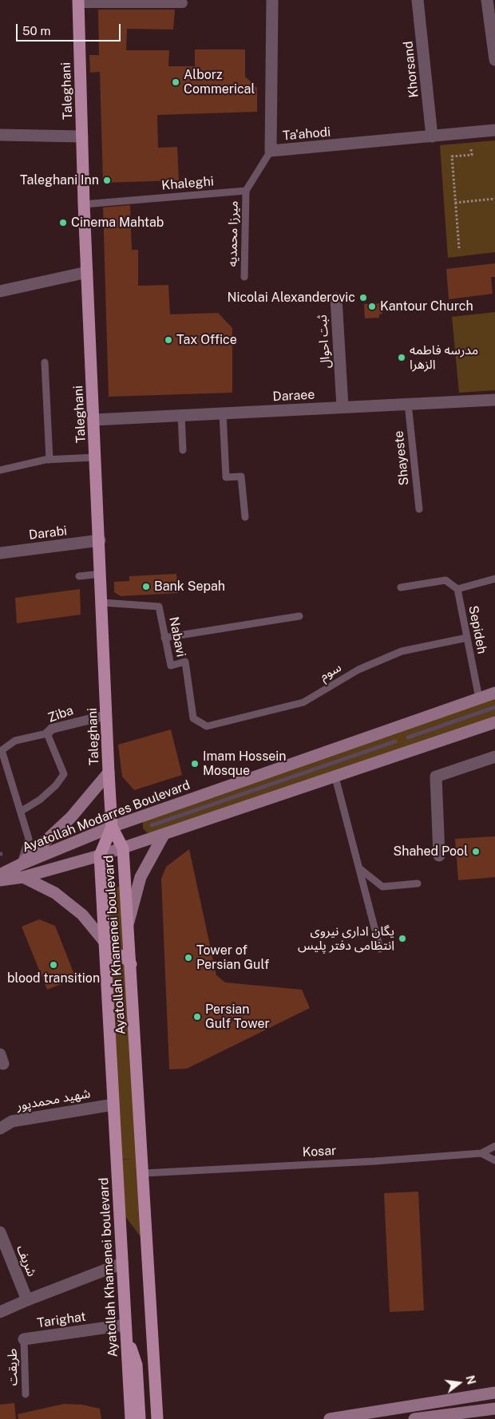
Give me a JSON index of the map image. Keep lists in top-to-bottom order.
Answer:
{
  "streets": {
    "main road": ["Taleghani", "Ayatollah Modarres Boulevard", "Ayatollah Khamenei boulevard"],
    "street": [
      "Khorsand",
      "Ta'ahodi",
      "ثبت احوال",
      "Daraee",
      "Darabi",
      "Ziba",
      "شهید محمدپور",
      "شریف",
      "Tarighat"
    ],
    "lane": [
      "Khaleghi",
      "میرزا محمدیه",
      "Shayeste",
      "Sepideh",
      "Nabavi",
      "سوم",
      "Kosar",
      "طریقت"
    ]
  },
  "crossings": [
    ["Khorsand", "Ta'ahodi"],
    ["Taleghani", "Khaleghi"],
    ["Taleghani", "Daraee"],
    ["Taleghani", "Darabi"],
    ["Taleghani", "Nabavi"],
    ["Taleghani", "Ziba"],
    ["Taleghani", "Ayatollah Modarres Boulevard"],
    ["Taleghani", "Ayatollah Khamenei boulevard"],
    ["Khaleghi", "میرزا محمدیه"],
    ["ثبت احوال", "Daraee"],
    ["Daraee", "Shayeste"],
    ["Sepideh", "سوم"],
    ["Sepideh", "Ayatollah Modarres Boulevard"],
    ["Nabavi", "سوم"],
    ["Ayatollah Modarres Boulevard", "Ayatollah Khamenei boulevard"],
    ["Ayatollah Khamenei boulevard", "شهید محمدپور"],
    ["Ayatollah Khamenei boulevard", "Kosar"],
    ["Ayatollah Khamenei boulevard", "Tarighat"],
    ["Tarighat", "طریقت"]
  ],
  "places": [
    "Alborz Commerical",
    "Taleghani Inn",
    "Cinema Mahtab",
    "Nicolai Alexanderovic",
    "Kantour Church",
    "Tax Office",
    "مدرسه فاطمه الزهرا",
    "Bank Sepah",
    "Imam Hossein Mosque",
    "Shahed Pool",
    "یگان اداری نیروی انتظامی دفتر پلیس",
    "Tower of Persian Gulf",
    "blood transition",
    "Persian Gulf Tower"
  ],
  "scale_bar": "50 m",
  "north": "right"
}
